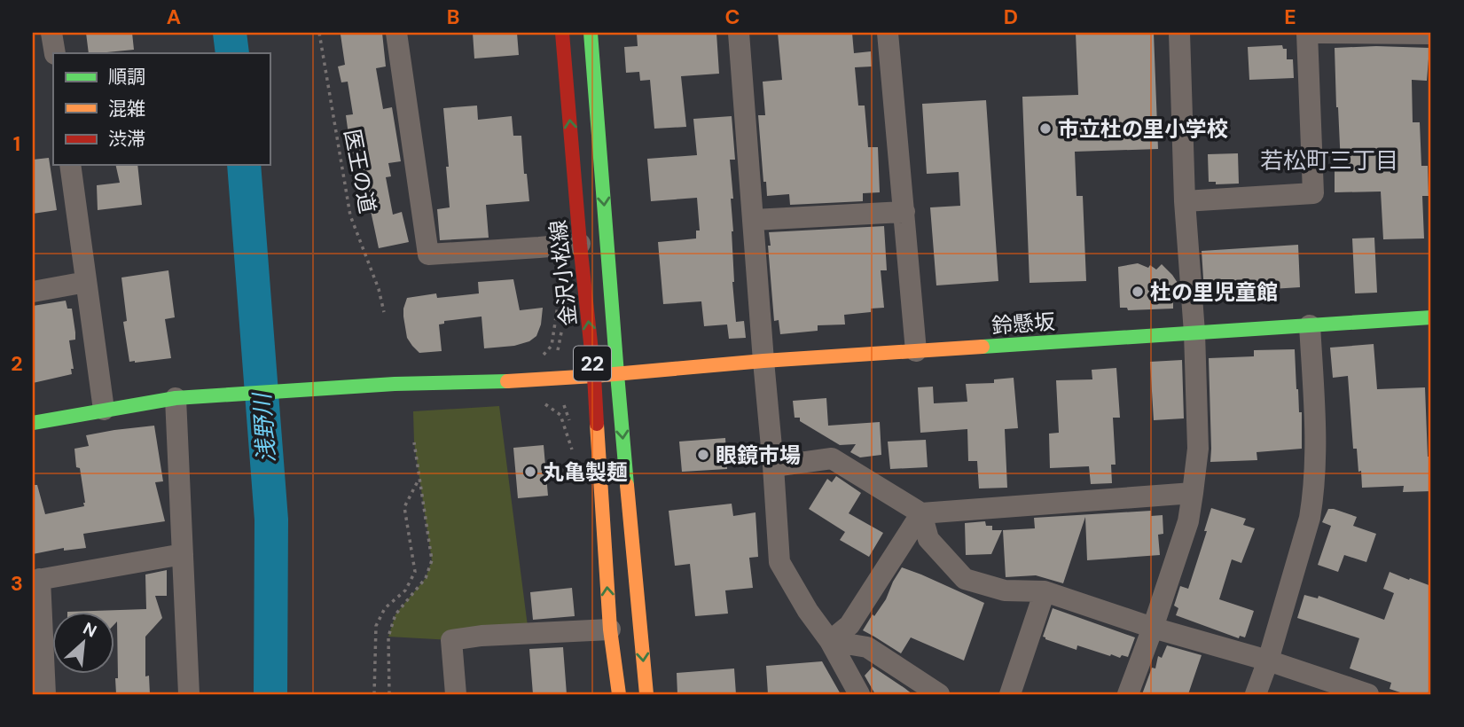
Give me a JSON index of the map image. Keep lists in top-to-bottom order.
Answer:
{
  "streets": {
    "street": ["金沢小松線", "鈴懸坂", "22"],
    "path": ["医王の道"]
  },
  "crossings": [
    ["金沢小松線", "鈴懸坂"]
  ],
  "districts": ["若松町三丁目"],
  "water": ["浅野川"],
  "places": [
    "市立杜の里小学校",
    "杜の里児童館",
    "眼鏡市場",
    "丸亀製麺"
  ],
  "legend": ["順調", "混雑", "渋滞"],
  "north": "top right",
  "grid": {
    "columns": [
      "A",
      "B",
      "C",
      "D",
      "E"
    ],
    "rows": ["1", "2", "3"]
  }
}
